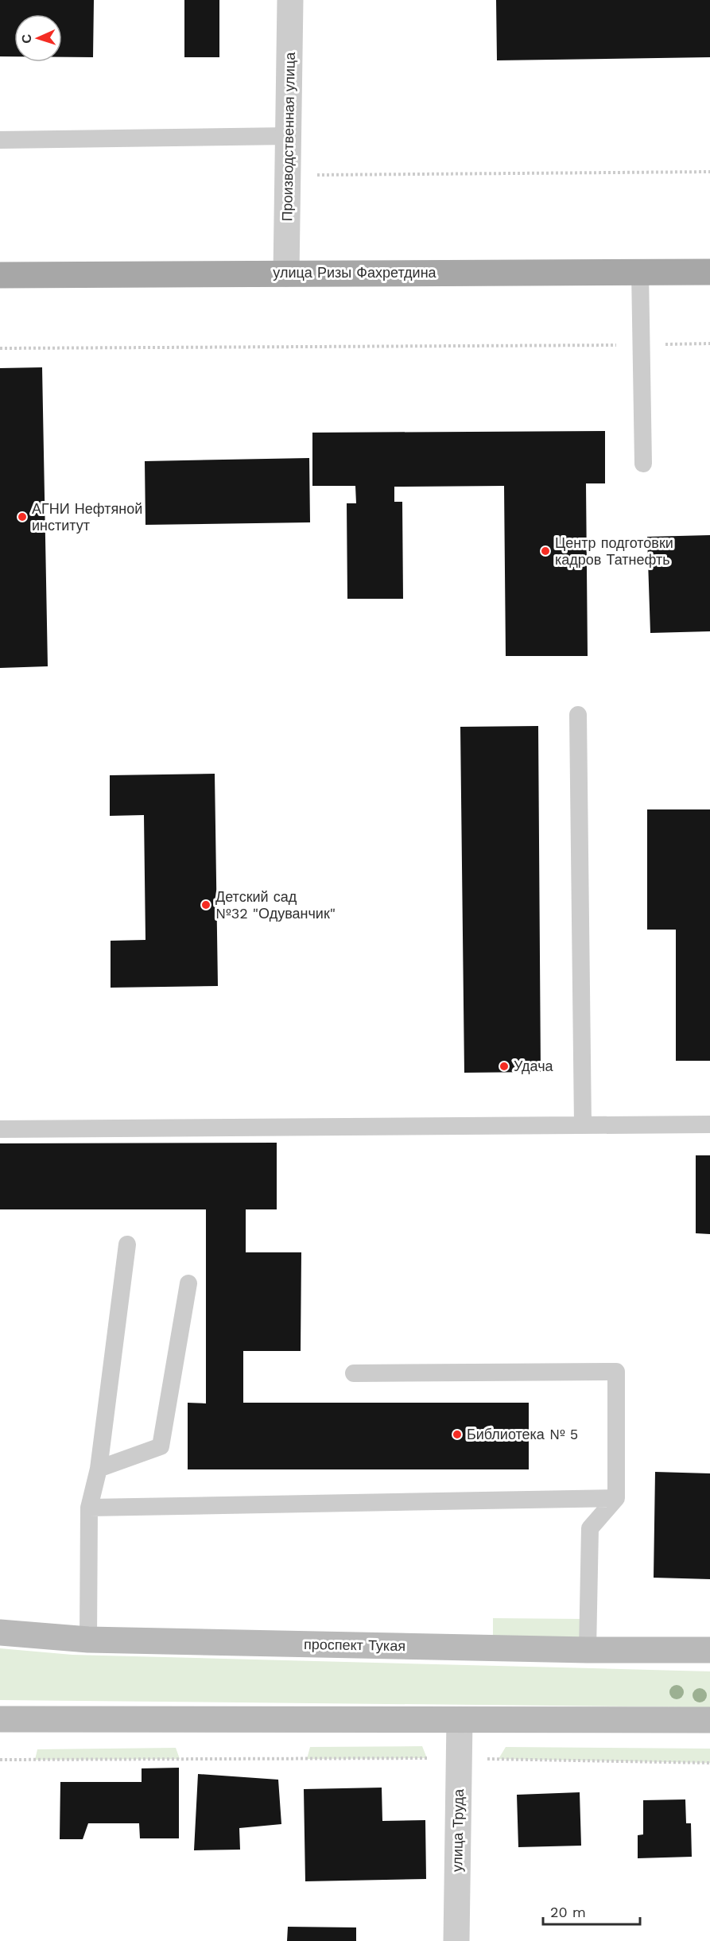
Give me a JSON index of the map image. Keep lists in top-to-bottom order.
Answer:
{
  "streets": {
    "main road": ["улица Ризы Фахретдина", "проспект Тукая"],
    "street": ["Производственная улица", "улица Труда"]
  },
  "crossings": [
    ["Производственная улица", "улица Ризы Фахретдина"]
  ],
  "places": [
    "АГНИ Нефтяной институт",
    "Центр подготовки кадров Татнефть",
    "Детский сад №32 \"Одуванчик\"",
    "Удача",
    "Библиотека № 5"
  ],
  "scale_bar": "20 m",
  "north": "left"
}
